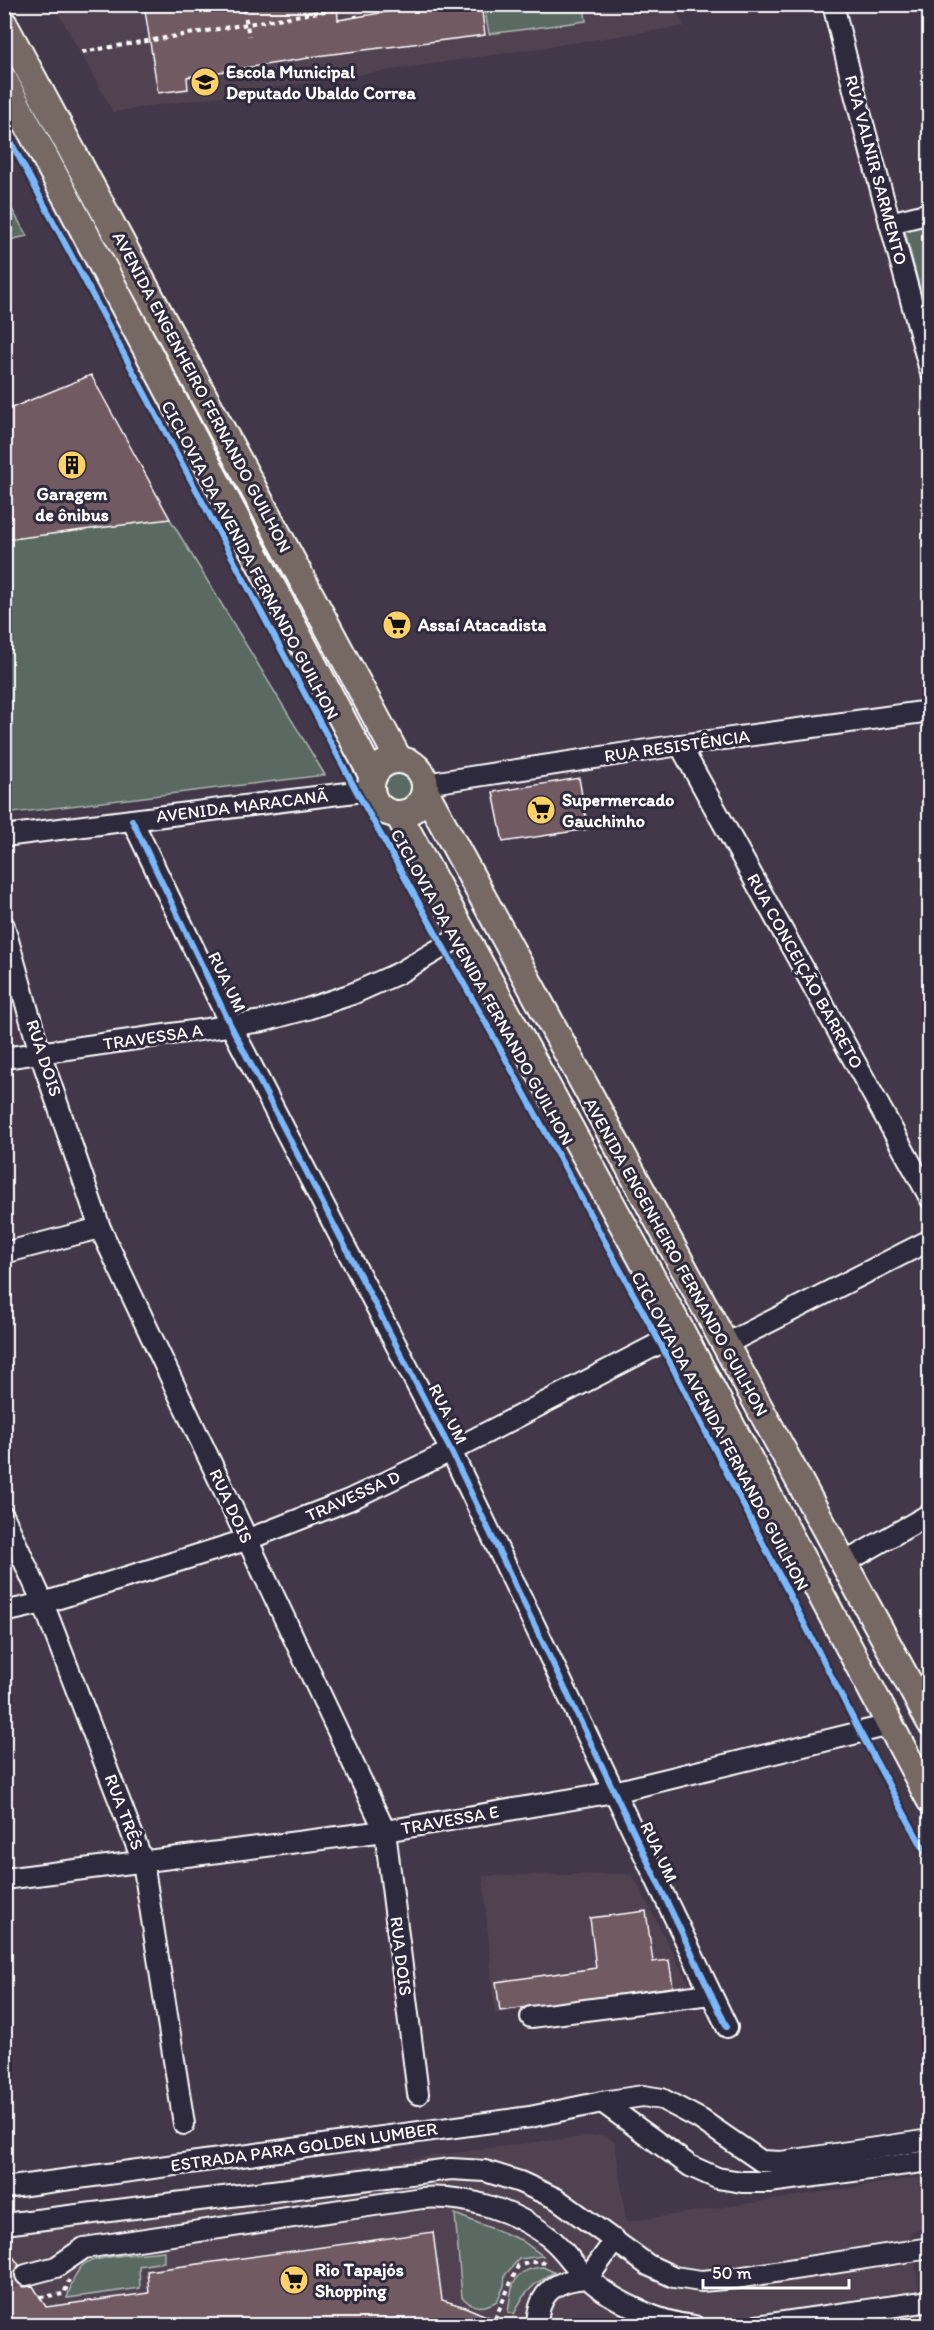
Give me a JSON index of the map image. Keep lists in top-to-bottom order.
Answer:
{
  "streets": {
    "main road": ["AVENIDA ENGENHEIRO FERNANDO GUILHON"],
    "street": [
      "RUA VALNIR SARMENTO",
      "RUA RESISTÊNCIA",
      "AVENIDA MARACANÃ",
      "RUA CONCEIÇÃO BARRETO",
      "RUA UM",
      "TRAVESSA A",
      "RUA DOIS",
      "TRAVESSA D",
      "RUA TRÊS",
      "TRAVESSA E",
      "ESTRADA PARA GOLDEN LUMBER"
    ],
    "cycle path": ["CICLOVIA DA AVENIDA FERNANDO GUILHON"]
  },
  "crossings": [
    ["AVENIDA ENGENHEIRO FERNANDO GUILHON", "RUA RESISTÊNCIA"],
    ["AVENIDA ENGENHEIRO FERNANDO GUILHON", "AVENIDA MARACANÃ"],
    ["AVENIDA ENGENHEIRO FERNANDO GUILHON", "TRAVESSA A"],
    ["AVENIDA ENGENHEIRO FERNANDO GUILHON", "TRAVESSA D"],
    ["AVENIDA ENGENHEIRO FERNANDO GUILHON", "TRAVESSA E"],
    ["RUA RESISTÊNCIA", "AVENIDA MARACANÃ"],
    ["RUA RESISTÊNCIA", "RUA CONCEIÇÃO BARRETO"],
    ["AVENIDA MARACANÃ", "RUA UM"],
    ["RUA UM", "TRAVESSA A"],
    ["RUA UM", "TRAVESSA D"],
    ["RUA UM", "TRAVESSA E"],
    ["TRAVESSA A", "RUA DOIS"],
    ["RUA DOIS", "TRAVESSA D"],
    ["RUA DOIS", "TRAVESSA E"],
    ["TRAVESSA D", "RUA TRÊS"],
    ["RUA TRÊS", "TRAVESSA E"]
  ],
  "places": {
    "school or university": ["Escola Municipal Deputado Ubaldo Correa"],
    "building": ["Garagem de ônibus"],
    "supermarket": ["Assaí Atacadista", "Supermercado Gauchinho", "Rio Tapajós Shopping"]
  },
  "scale_bar": "50 m"
}
